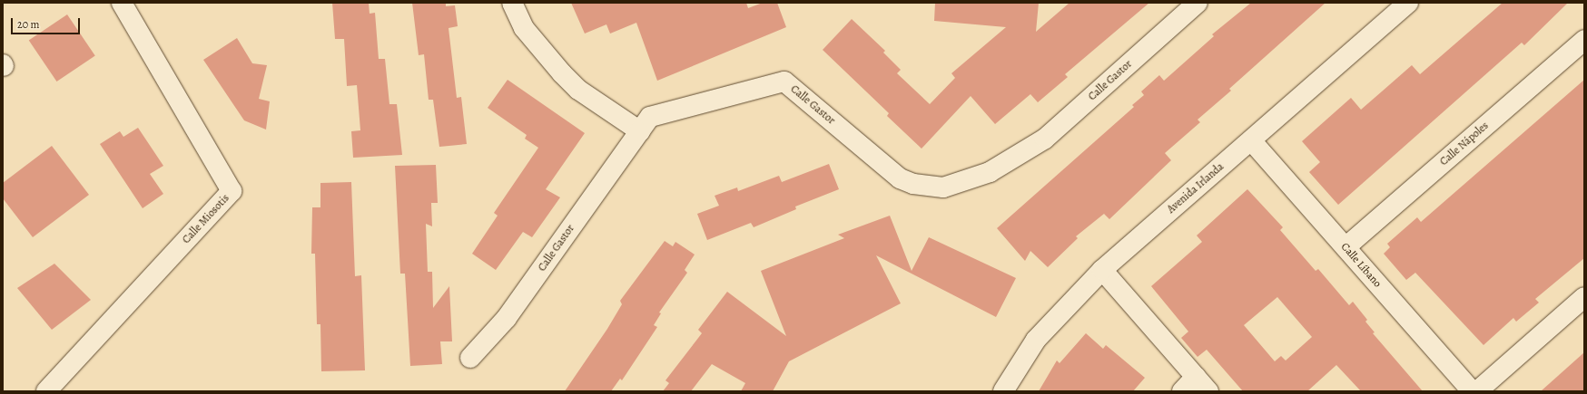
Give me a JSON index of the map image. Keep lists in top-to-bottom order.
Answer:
{
  "streets": {
    "street": [
      "Calle Gastor",
      "Calle Nápoles",
      "Avenida Irlanda",
      "Calle Miosotis",
      "Calle Líbano"
    ]
  },
  "crossings": [
    ["Calle Nápoles", "Calle Líbano"],
    ["Avenida Irlanda", "Calle Líbano"]
  ],
  "scale_bar": "20 m"
}
